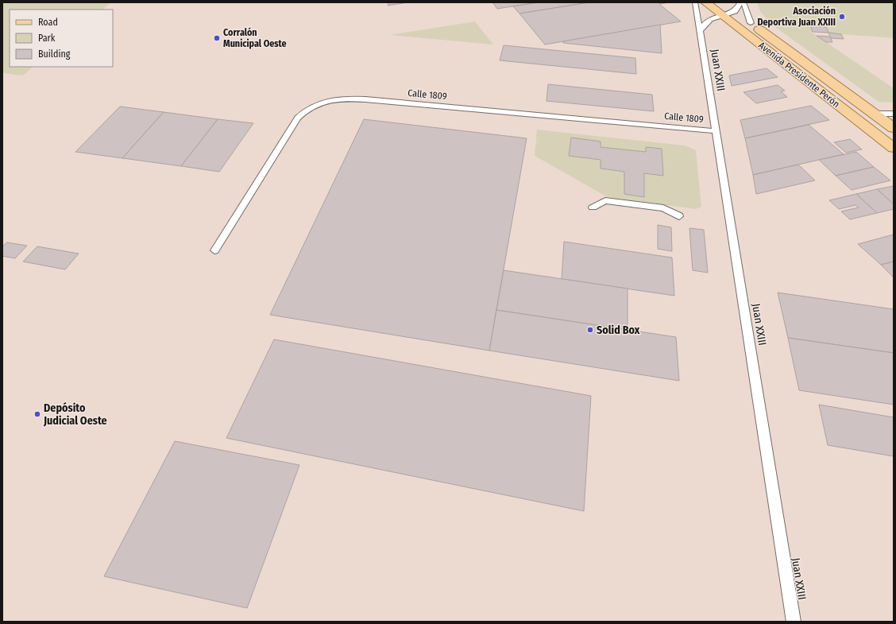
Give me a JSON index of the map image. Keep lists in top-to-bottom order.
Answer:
{
  "streets": {
    "main road": ["Avenida Presidente Perón"],
    "lane": ["Juan XXIII", "Calle 1809"]
  },
  "crossings": [
    ["Juan XXIII", "Calle 1809"]
  ],
  "places": [
    "Asociación Deportiva Juan XXIII",
    "Corralón Municipal Oeste",
    "Solid Box",
    "Depósito Judicial Oeste"
  ],
  "legend": ["Road", "Park", "Building"]
}
